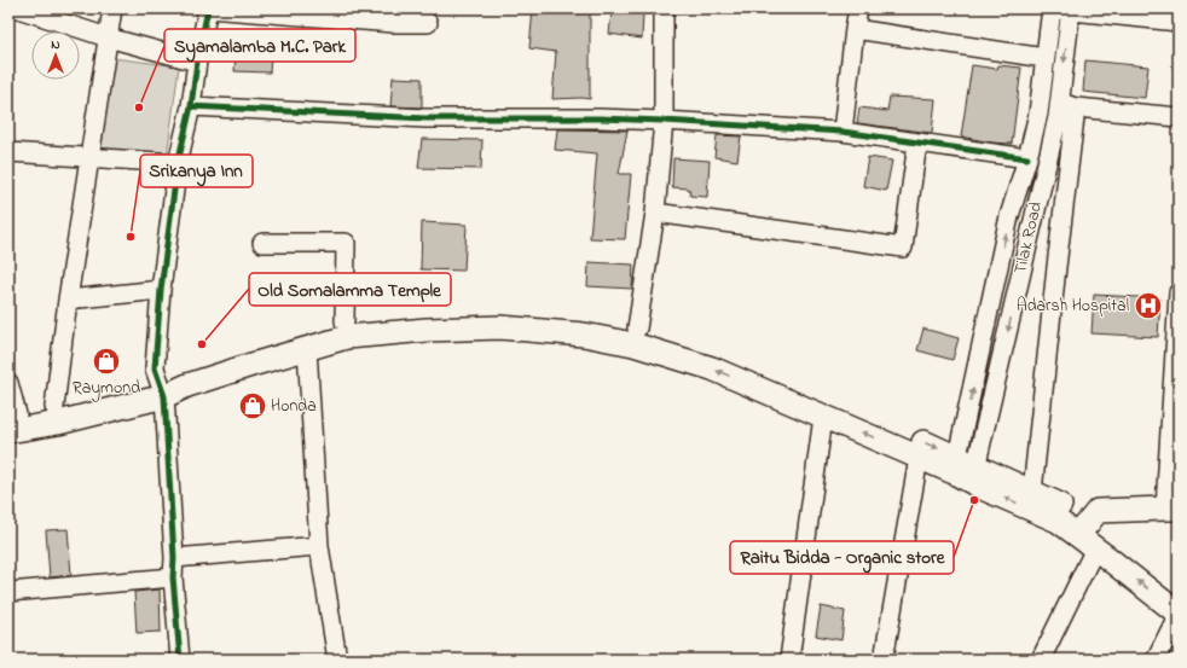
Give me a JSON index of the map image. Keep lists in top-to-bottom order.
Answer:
{
  "streets": {
    "street": ["Tilak Road"]
  },
  "places": {
    "other": [
      "Syamalamba M.C. Park",
      "Srikanya Inn",
      "Old Somalamma Temple",
      "Raitu Bidda - Organic store"
    ],
    "hospital": ["Adarsh Hospital"],
    "shop": ["Raymond", "Honda"]
  },
  "north": "top"
}
